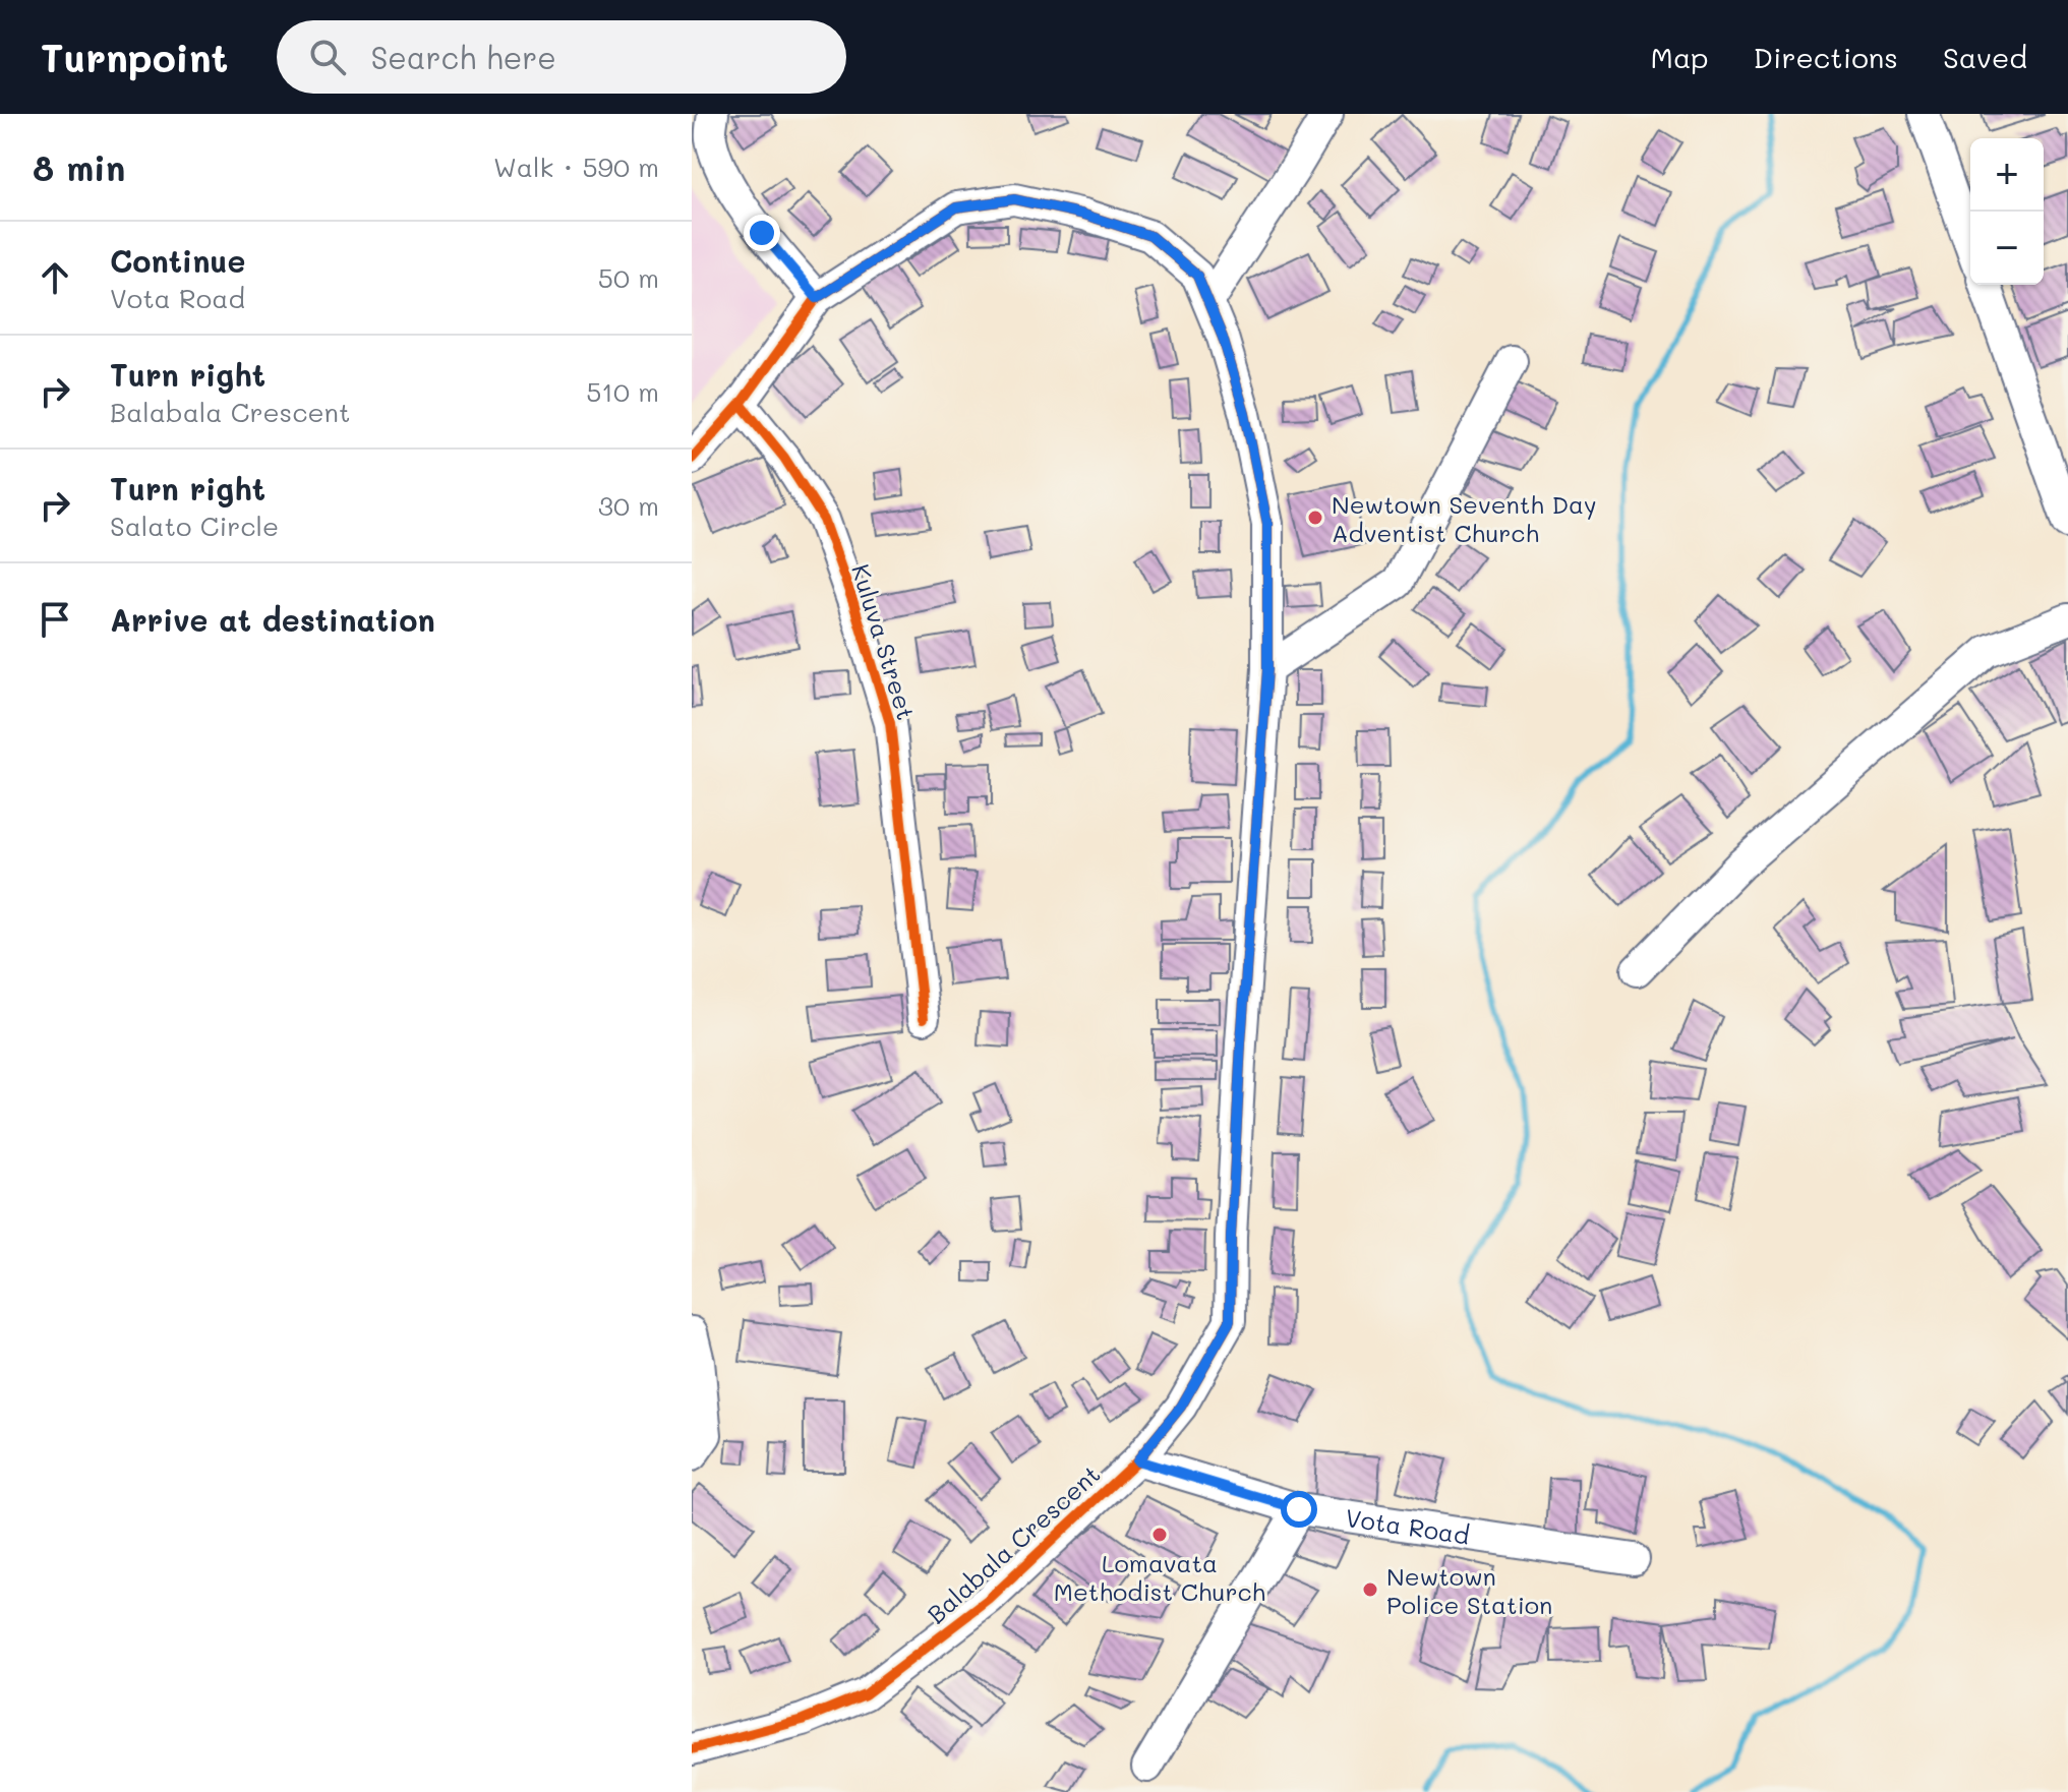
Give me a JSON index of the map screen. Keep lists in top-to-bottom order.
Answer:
{
  "streets": {
    "street": ["Kuluva Street", "Vota Road", "Balabala Crescent"]
  },
  "crossings": [
    ["Kuluva Street", "Balabala Crescent"],
    ["Vota Road", "Balabala Crescent"]
  ],
  "places": ["Newtown Seventh Day Adventist Church", "Lomavata Methodist Church", "Newtown Police Station"],
  "page": {
    "header": "Turnpoint",
    "search": "Search here",
    "nav": ["Map", "Directions", "Saved"],
    "heading": ["8 min", "Walk · 590 m"],
    "map_buttons": ["+", "−"],
    "list": [
      ["Continue", "Vota Road", "50 m"],
      ["Turn right", "Balabala Crescent", "510 m"],
      ["Turn right", "Salato Circle", "30 m"],
      "Arrive at destination"
    ]
  }
}
